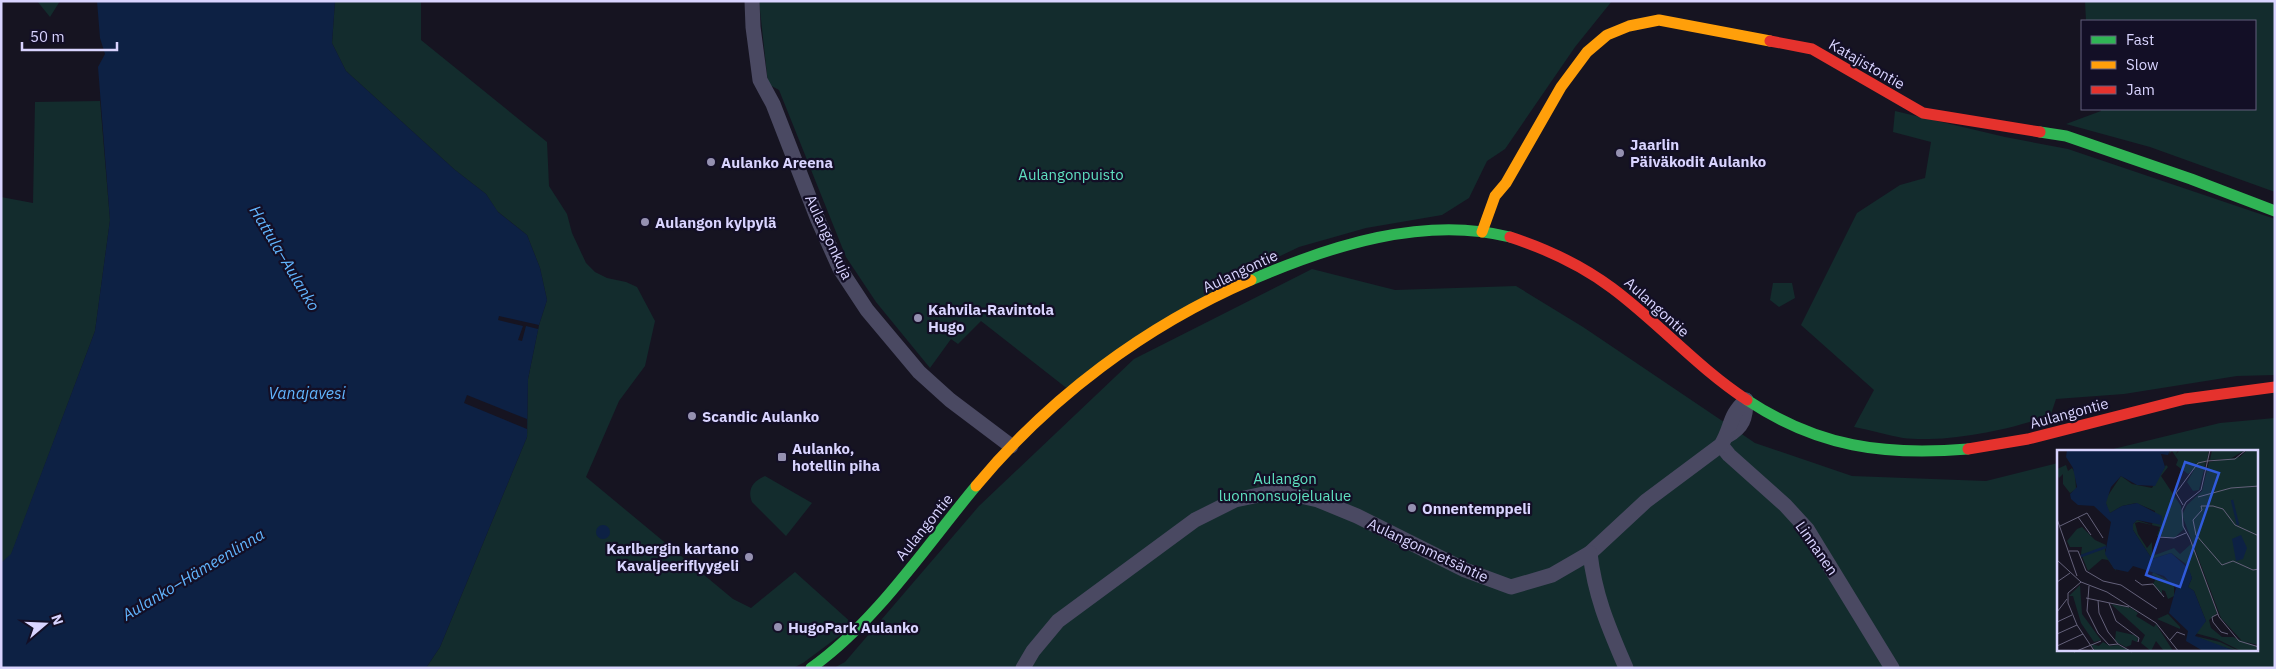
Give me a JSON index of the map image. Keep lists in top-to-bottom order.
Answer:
{
  "streets": {
    "street": [
      "Katajistontie",
      "Aulangonkuja",
      "Aulangontie",
      "Linnanen",
      "Aulangonmetsäntie"
    ]
  },
  "crossings": [
    ["Katajistontie", "Aulangontie"],
    ["Aulangonkuja", "Aulangontie"],
    ["Aulangontie", "Aulangonmetsäntie"],
    ["Linnanen", "Aulangonmetsäntie"]
  ],
  "water": ["Hattula–Aulanko", "Vanajavesi", "Aulanko–Hämeenlinna"],
  "parks": ["Aulangonpuisto", "Aulangon luonnonsuojelualue"],
  "places": {
    "other": [
      "Jaarlin Päiväkodit Aulanko",
      "Aulanko Areena",
      "Aulangon kylpylä",
      "Kahvila-Ravintola Hugo",
      "Scandic Aulanko",
      "Onnentemppeli",
      "Karlbergin kartano Kavaljeeriflyygeli",
      "HugoPark Aulanko"
    ],
    "transit": ["Aulanko, hotellin piha"]
  },
  "legend": ["Fast", "Slow", "Jam"],
  "scale_bar": "50 m",
  "north": "right"
}
